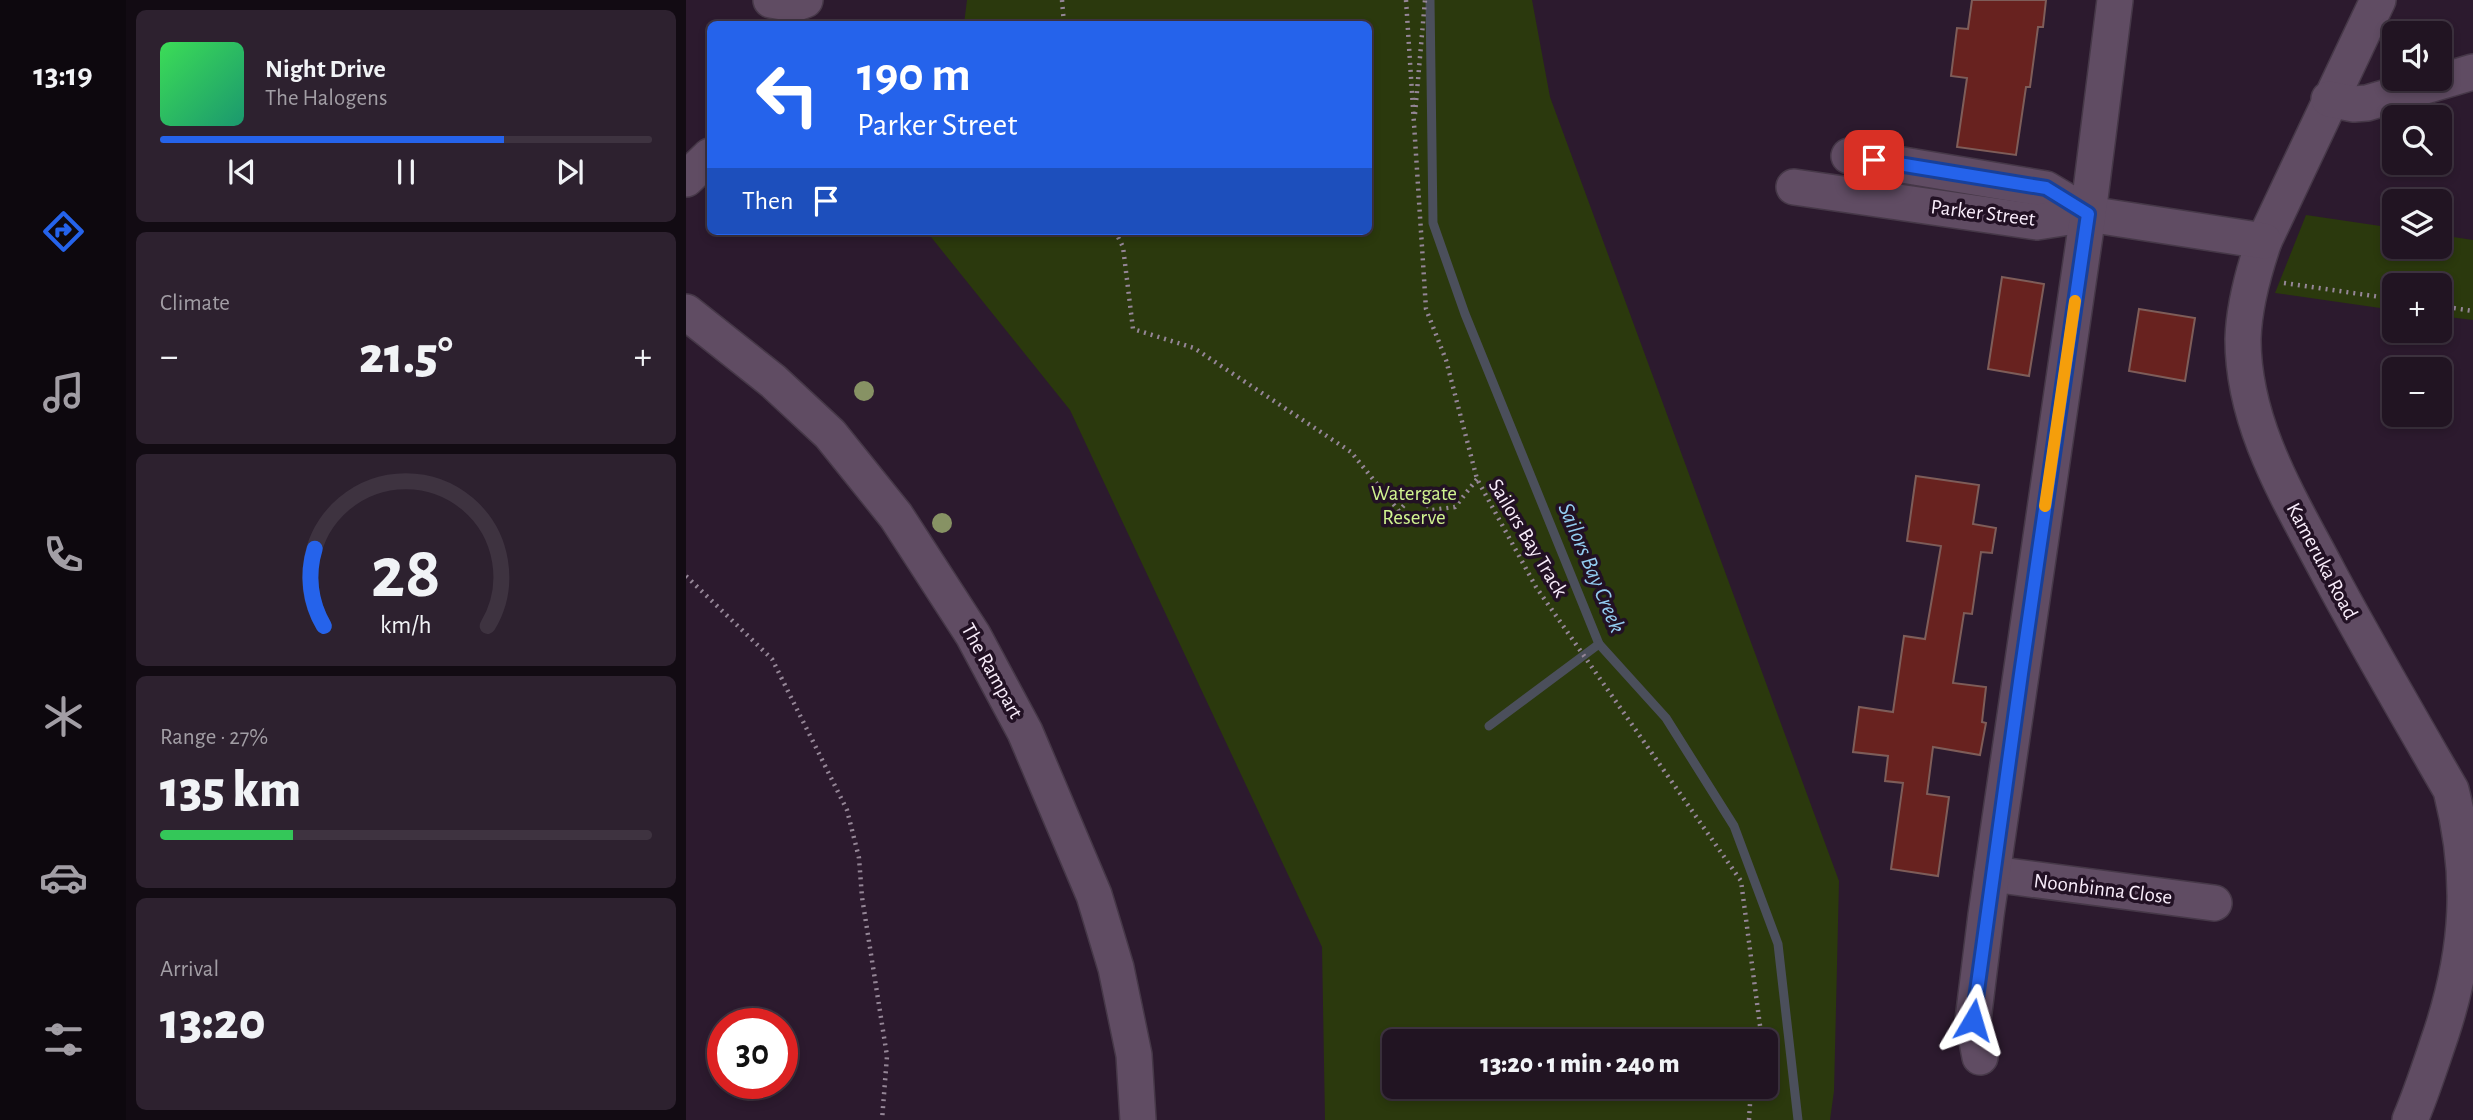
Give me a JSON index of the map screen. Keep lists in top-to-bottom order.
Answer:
{
  "streets": {
    "street": [
      "Parker Street",
      "Kameruka Road",
      "The Rampart",
      "Noonbinna Close"
    ],
    "path": ["Sailors Bay Track"]
  },
  "crossings": [
    ["Parker Street", "Kameruka Road"]
  ],
  "water": ["Sailors Bay Creek"],
  "parks": ["Watergate Reserve"],
  "page": {
    "tabs": "13:19",
    "map_buttons": ["+", "−"],
    "turn": ["190 m", "Parker Street"],
    "song": ["Night Drive", "The Halogens"],
    "then": "Then",
    "tile": [
      "Climate",
      ["Range · 27%", "135 km"],
      ["Arrival", "13:20"]
    ],
    "heat": ["−", "21.5°", "+"],
    "limit": "30",
    "trip": "13:20 · 1 min · 240 m",
    "gauge": ["28", "km/h"]
  }
}
